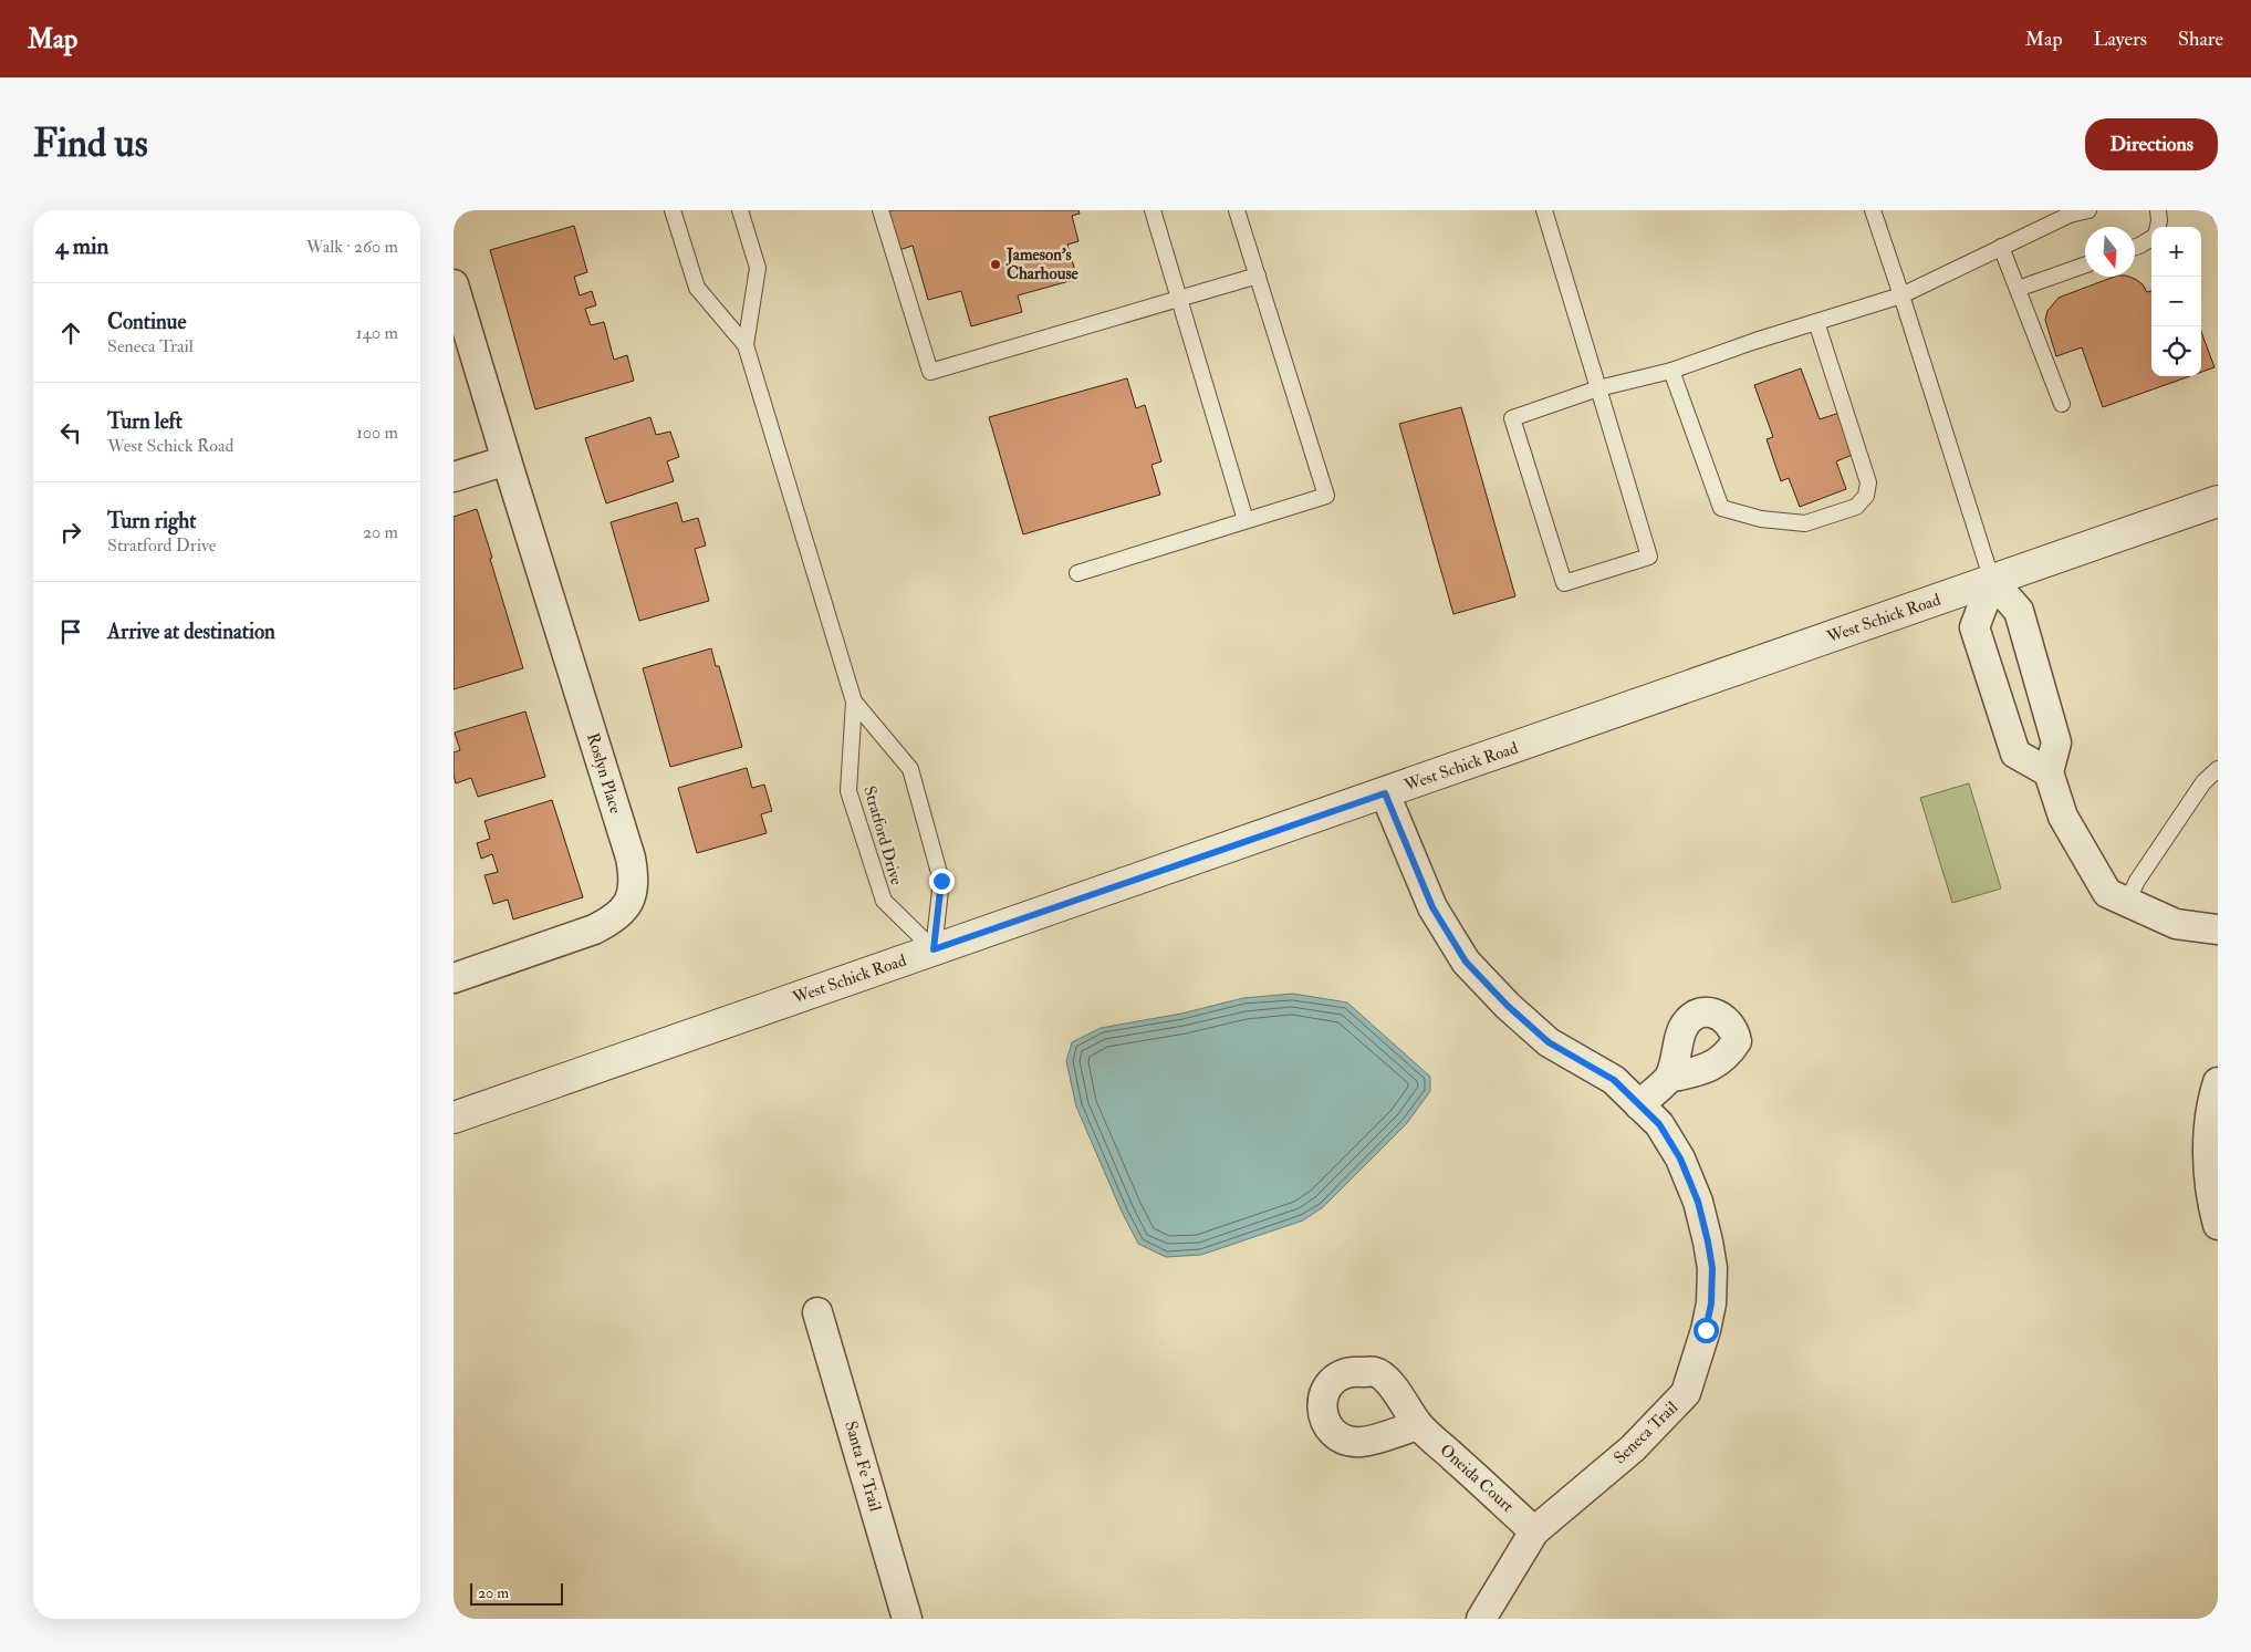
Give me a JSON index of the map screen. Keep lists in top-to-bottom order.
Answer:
{
  "streets": {
    "street": [
      "West Schick Road",
      "Roslyn Place",
      "Seneca Trail",
      "Santa Fe Trail",
      "Oneida Court"
    ],
    "lane": ["Stratford Drive"]
  },
  "crossings": [
    ["West Schick Road", "Stratford Drive"],
    ["West Schick Road", "Seneca Trail"],
    ["Seneca Trail", "Oneida Court"]
  ],
  "places": ["Jameson's Charhouse"],
  "scale_bar": "20 m",
  "north": "bottom",
  "page": {
    "header": "Map",
    "nav": ["Map", "Layers", "Share"],
    "buttons": "Directions",
    "title": "Find us",
    "heading": ["4 min", "Walk · 260 m"],
    "map_buttons": ["+", "−"],
    "list": [
      ["Continue", "Seneca Trail", "140 m"],
      ["Turn left", "West Schick Road", "100 m"],
      ["Turn right", "Stratford Drive", "20 m"],
      "Arrive at destination"
    ],
    "scale": "20 m"
  }
}
